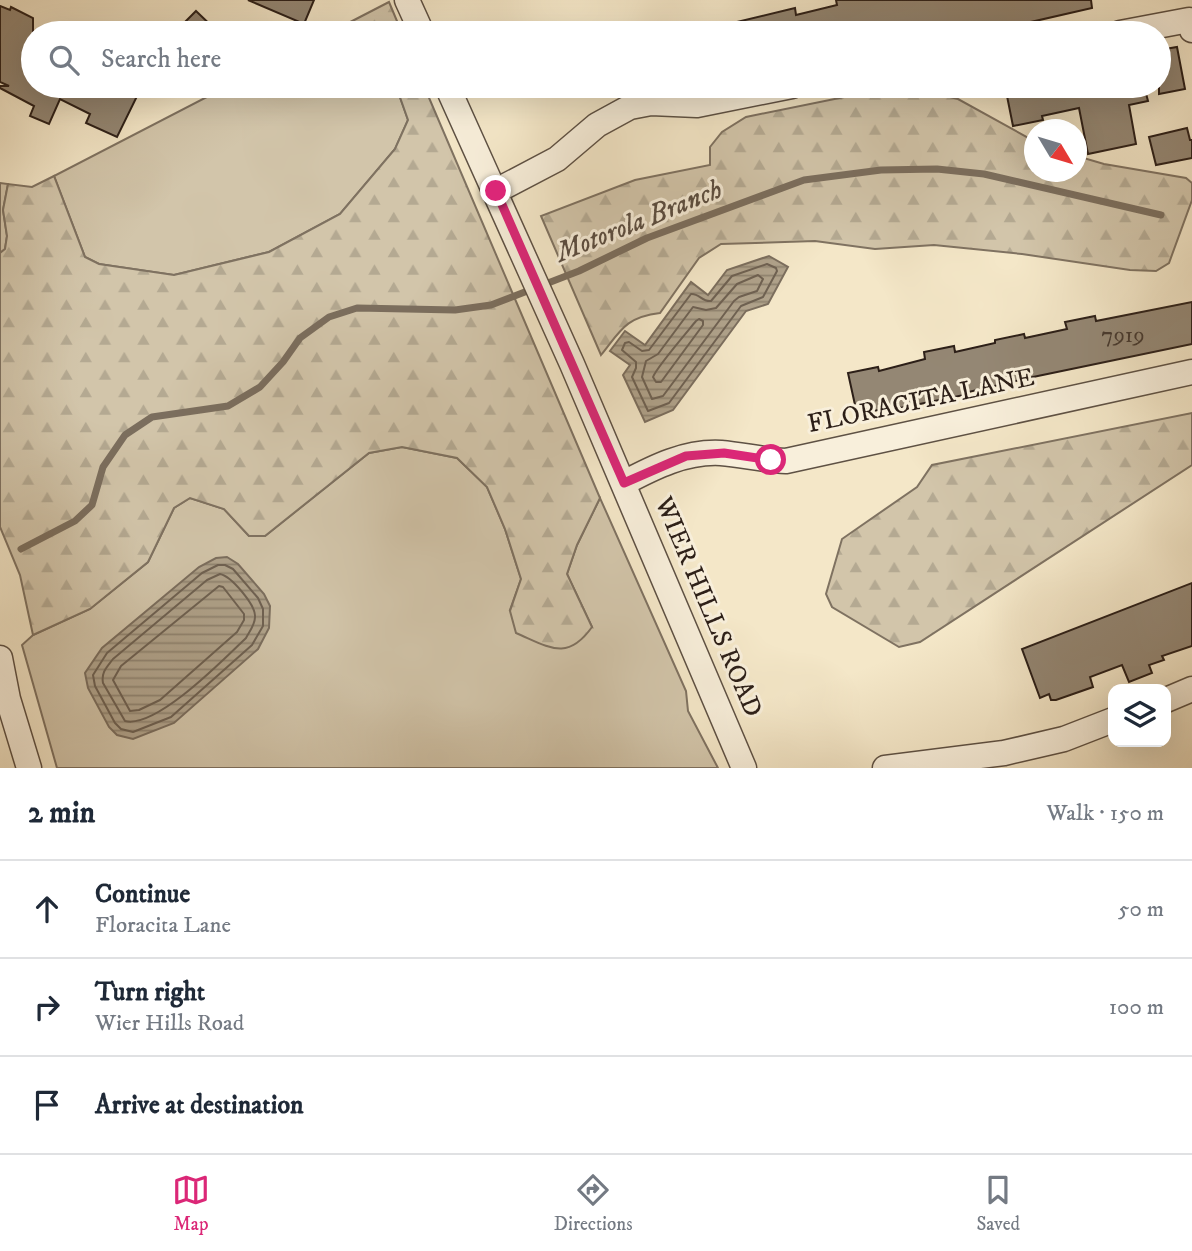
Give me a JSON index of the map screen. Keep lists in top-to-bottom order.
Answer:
{
  "streets": {
    "street": ["FLORACITA LANE", "WIER HILLS ROAD"]
  },
  "crossings": [
    ["FLORACITA LANE", "WIER HILLS ROAD"]
  ],
  "water": ["Motorola Branch"],
  "house_numbers": ["7919"],
  "north": "bottom right",
  "page": {
    "search": "Search here",
    "heading": ["2 min", "Walk · 150 m"],
    "list": [
      ["Continue", "Floracita Lane", "50 m"],
      ["Turn right", "Wier Hills Road", "100 m"],
      "Arrive at destination"
    ],
    "nav": ["Map", "Directions", "Saved"]
  }
}
